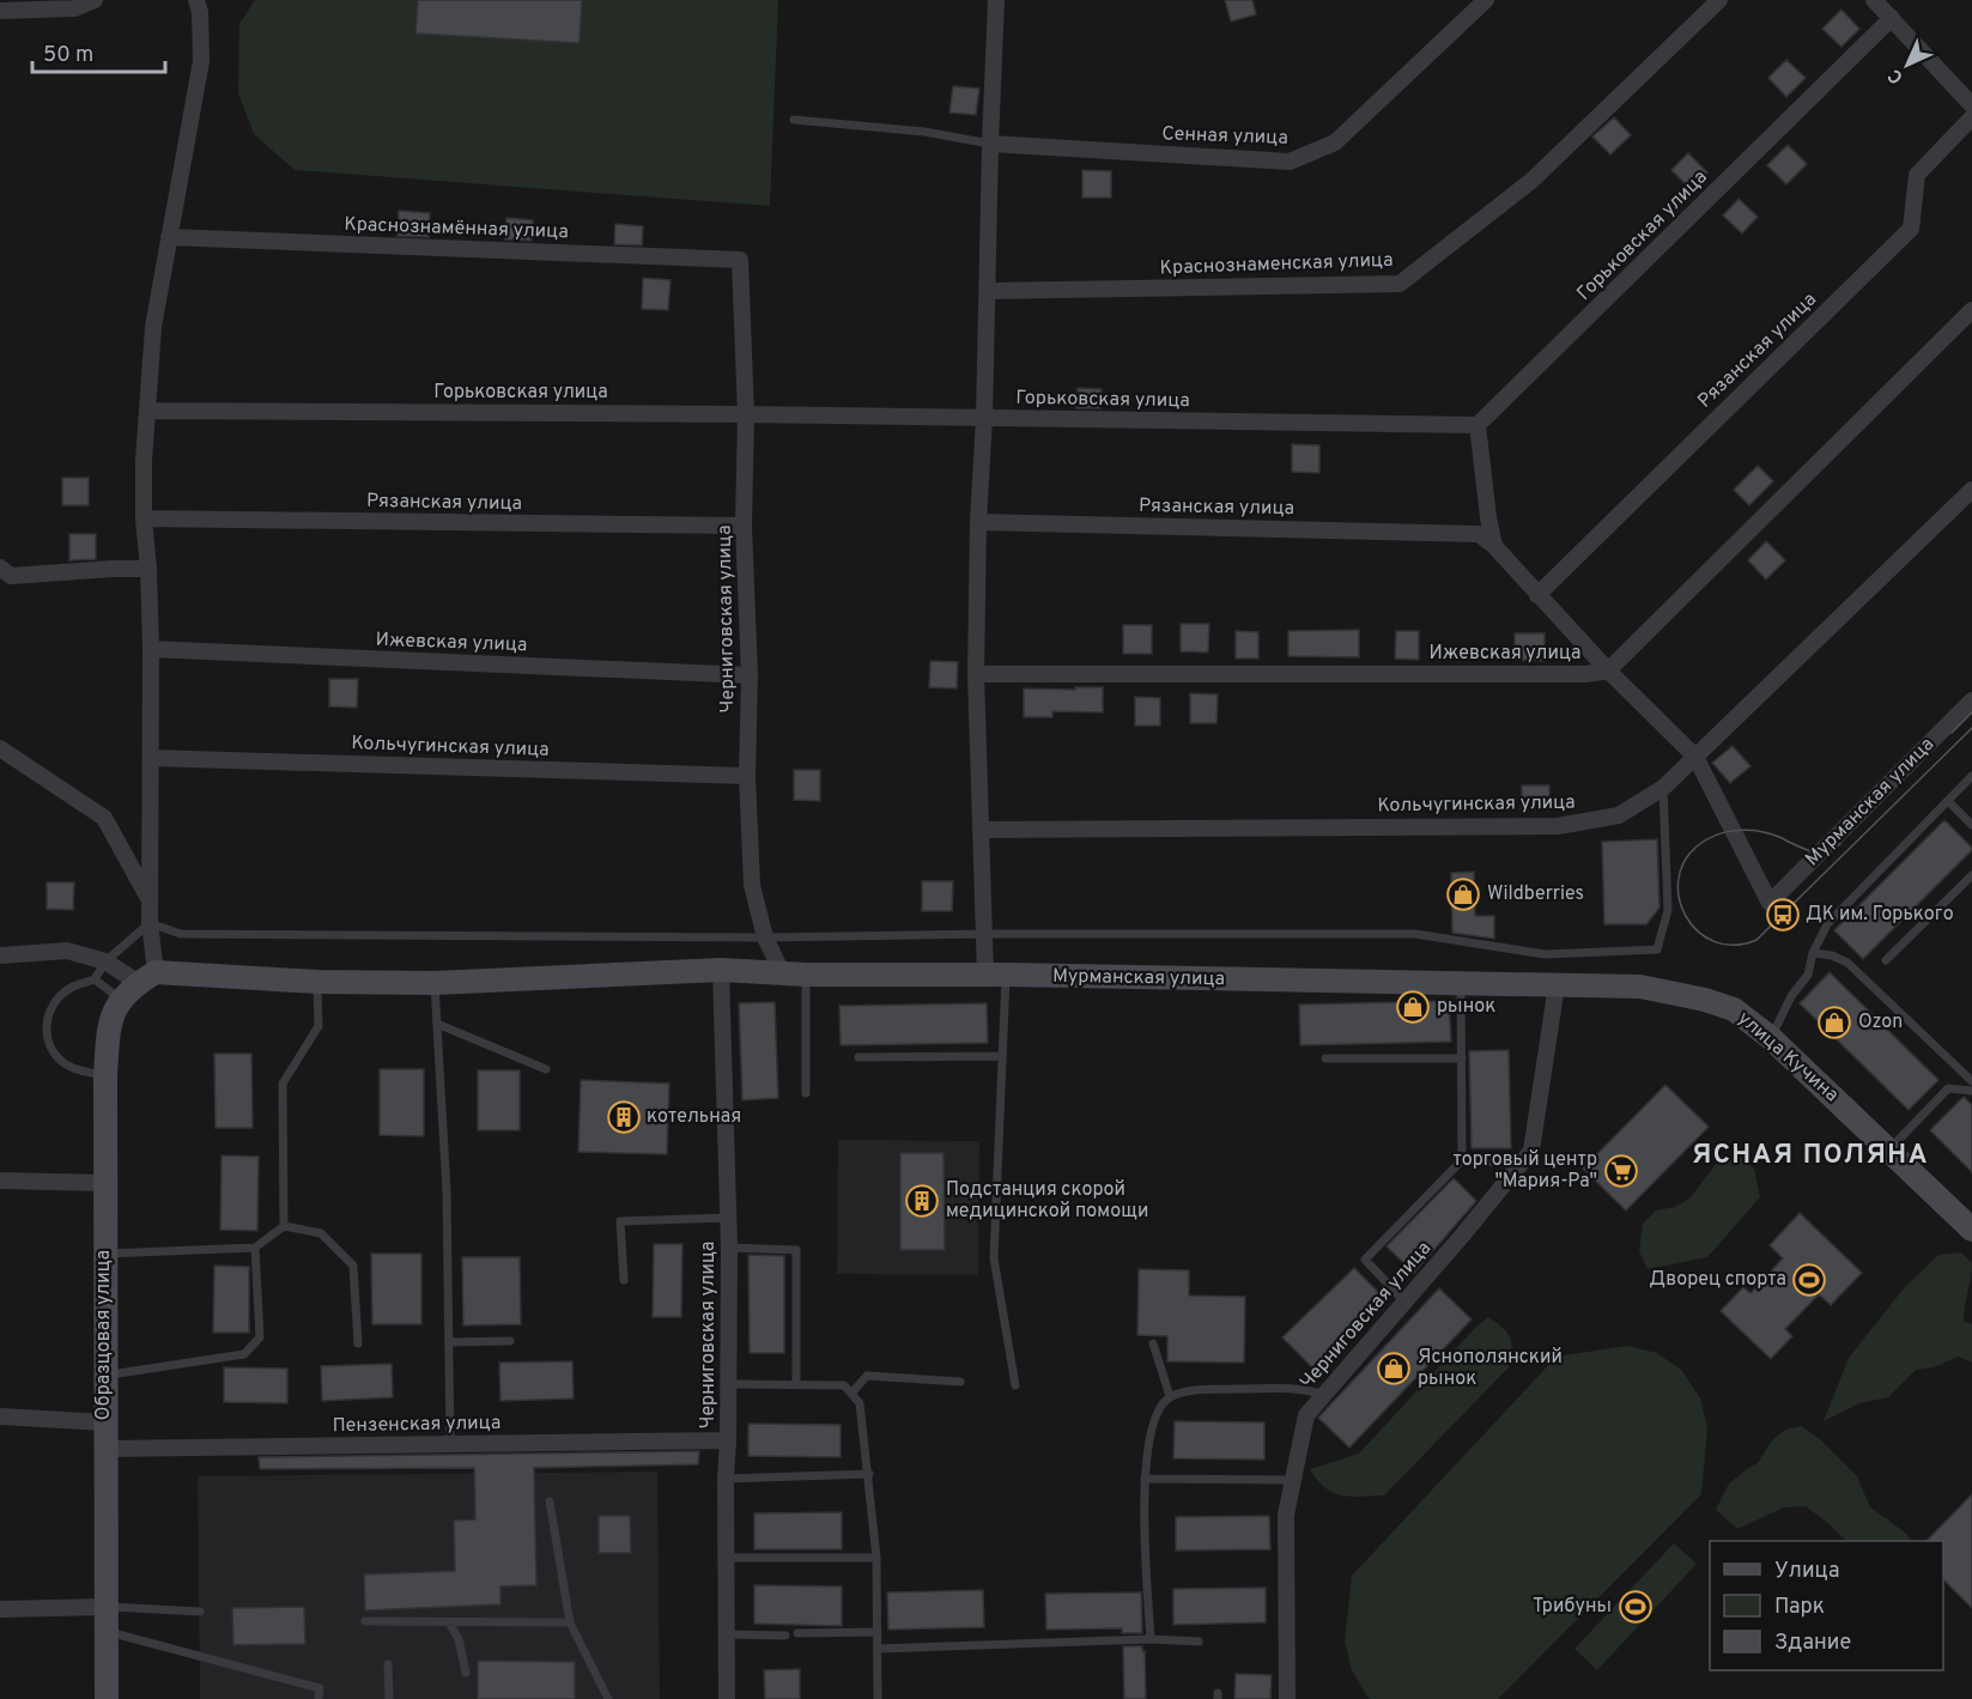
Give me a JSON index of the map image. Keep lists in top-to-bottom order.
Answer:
{
  "streets": {
    "main road": ["Мурманская улица", "улица Кучина", "Образцовая улица"],
    "street": [
      "Сенная улица",
      "Краснознамённая улица",
      "Горьковская улица",
      "Краснознаменская улица",
      "Рязанская улица",
      "Черниговская улица",
      "Ижевская улица",
      "Кольчугинская улица",
      "Пензенская улица"
    ]
  },
  "crossings": [
    ["Краснознамённая улица", "Черниговская улица"],
    ["Горьковская улица", "Черниговская улица"],
    ["Рязанская улица", "Черниговская улица"],
    ["Черниговская улица", "Ижевская улица"],
    ["Черниговская улица", "Кольчугинская улица"],
    ["Черниговская улица", "Мурманская улица"],
    ["Черниговская улица", "улица Кучина"],
    ["Черниговская улица", "Пензенская улица"],
    ["Кольчугинская улица", "Мурманская улица"],
    ["Мурманская улица", "улица Кучина"],
    ["Мурманская улица", "Образцовая улица"],
    ["Образцовая улица", "Пензенская улица"]
  ],
  "districts": ["ЯСНАЯ ПОЛЯНА"],
  "places": {
    "shop": [
      "Wildberries",
      "рынок",
      "Ozon",
      "Яснополянский рынок"
    ],
    "bus stop": ["ДК им. Горького"],
    "building": ["котельная", "Подстанция скорой медицинской помощи"],
    "supermarket": ["торговый центр \"Мария-Ра\""],
    "sports": ["Дворец спорта", "Трибуны"]
  },
  "legend": ["Улица", "Парк", "Здание"],
  "scale_bar": "50 m",
  "north": "bottom left"
}
